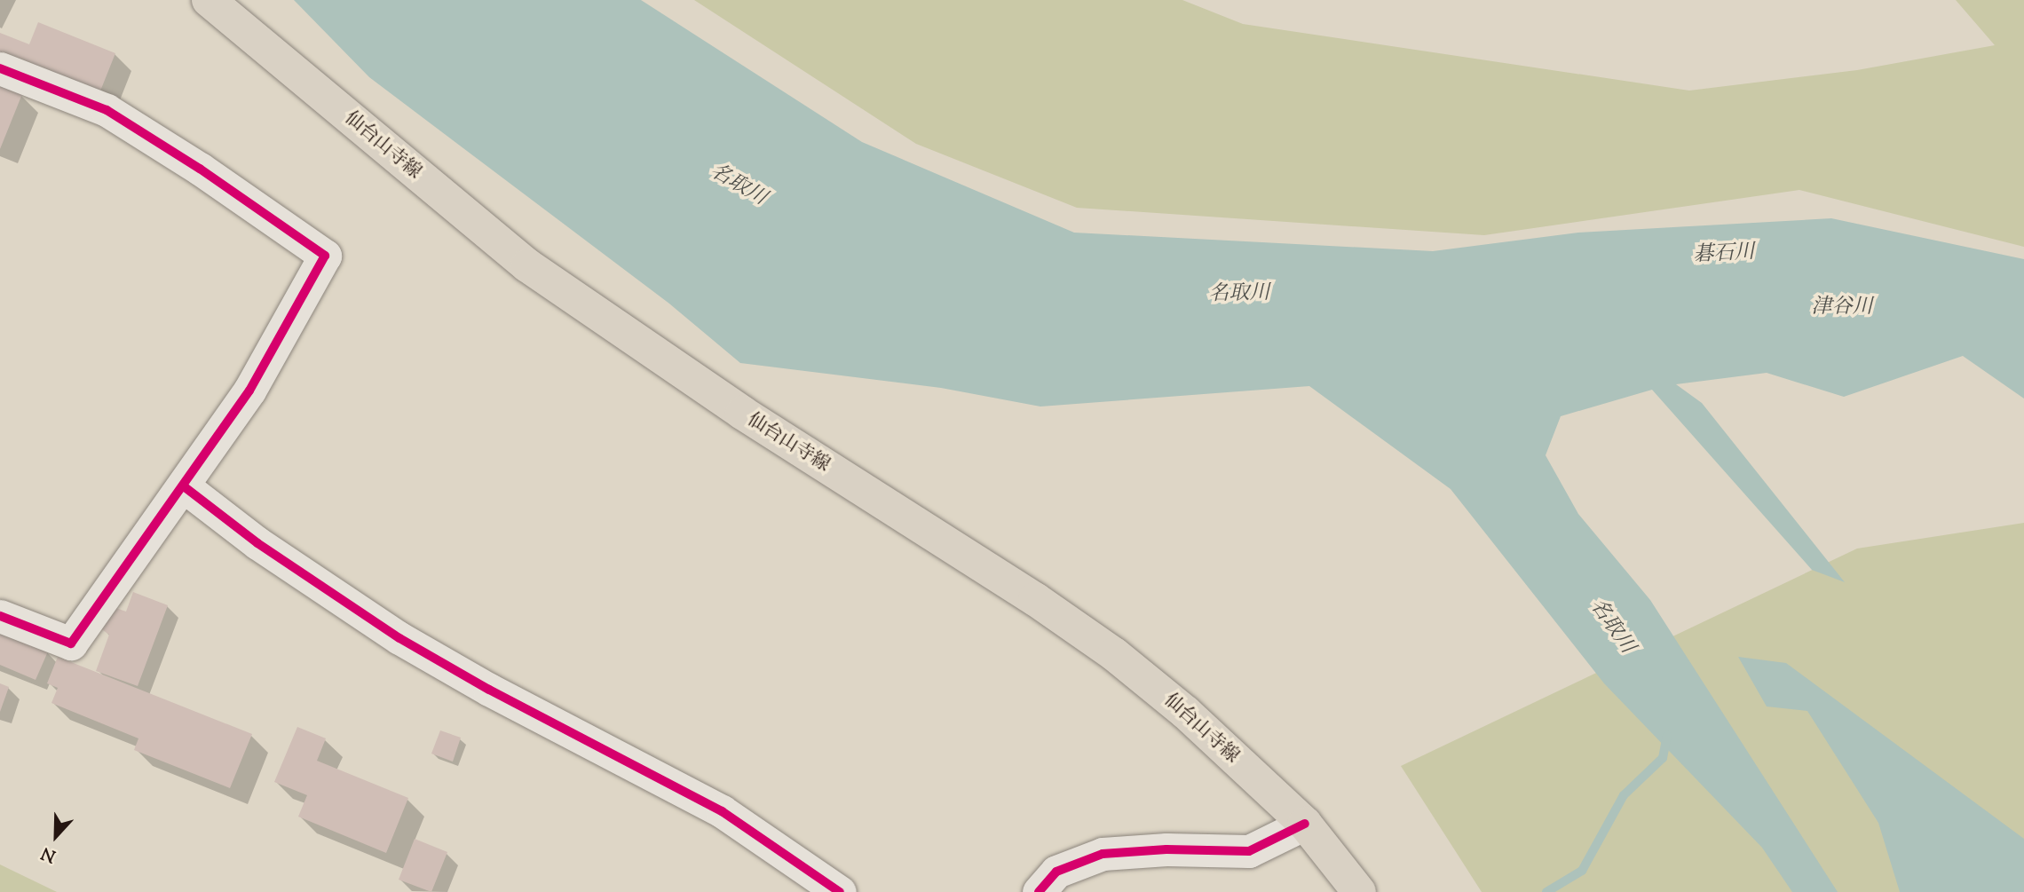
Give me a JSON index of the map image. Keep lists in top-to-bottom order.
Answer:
{
  "streets": {
    "main road": ["仙台山寺線"]
  },
  "water": ["名取川", "碁石川", "津谷川"],
  "north": "bottom"
}
